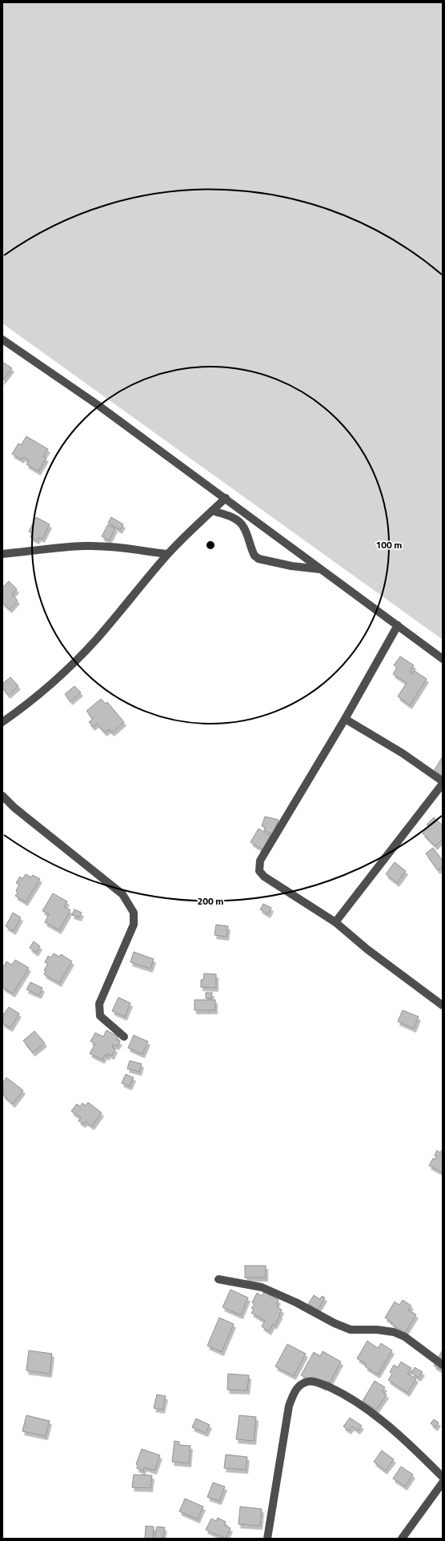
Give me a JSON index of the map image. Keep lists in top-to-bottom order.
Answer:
{
  "rings": ["100 m", "200 m"]
}
